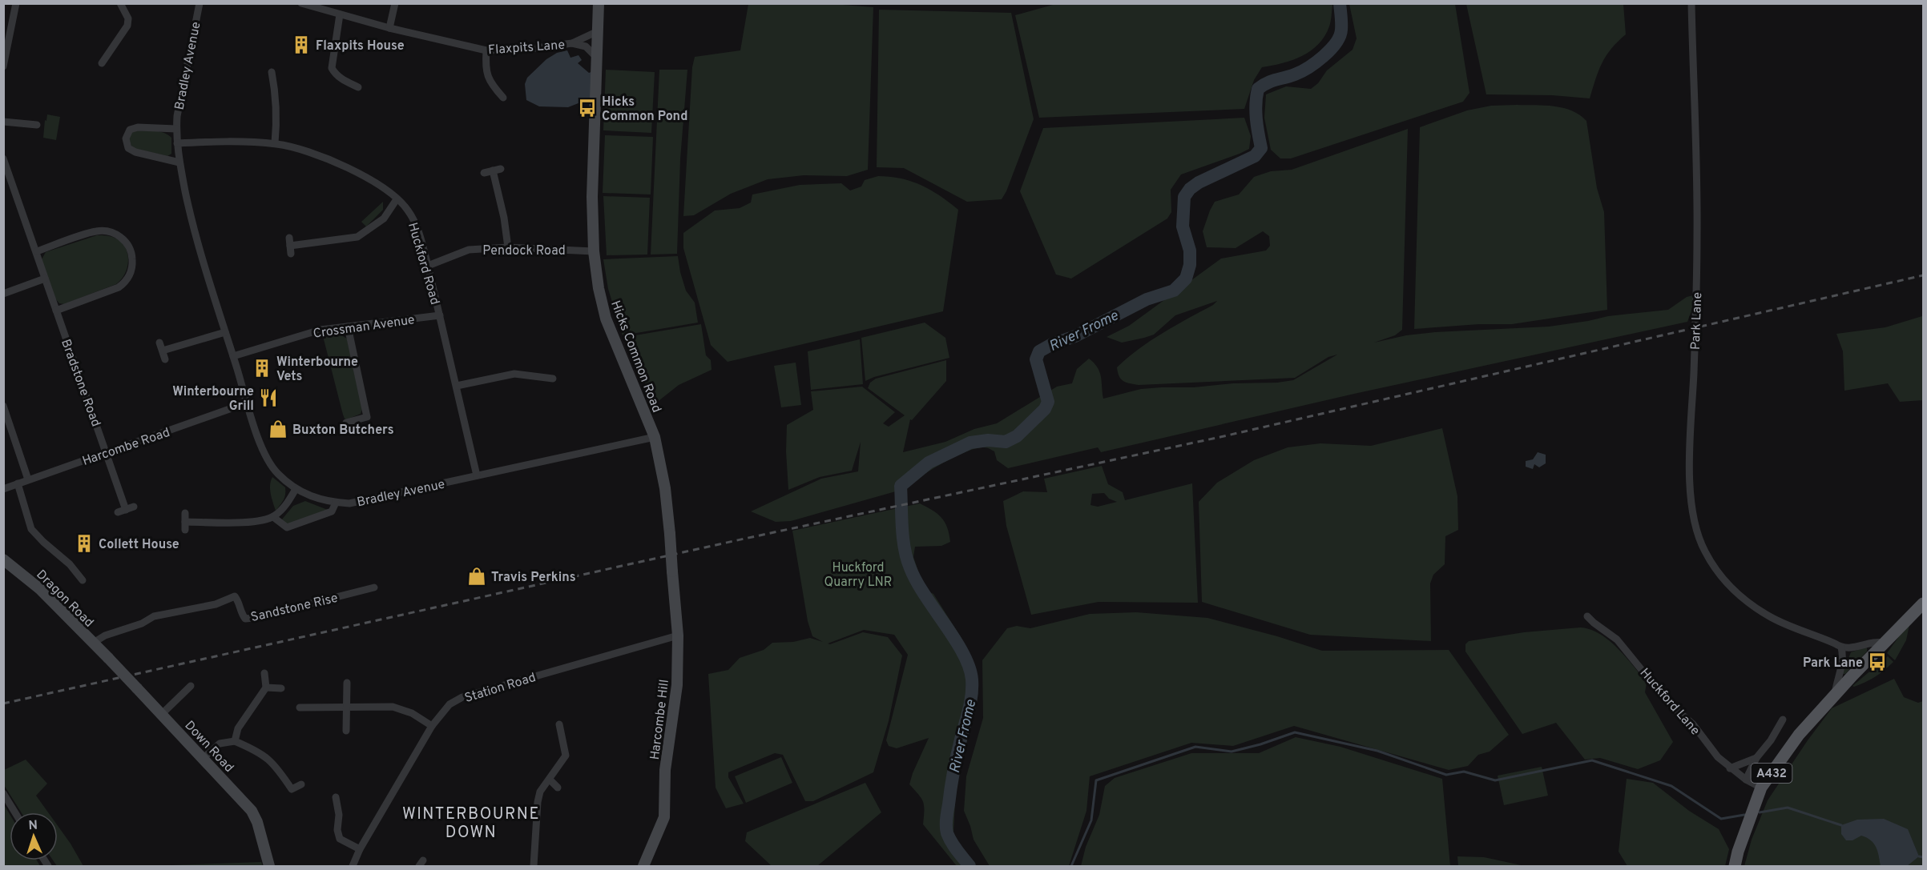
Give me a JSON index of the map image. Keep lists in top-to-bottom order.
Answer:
{
  "streets": {
    "main road": ["A432"],
    "street": [
      "Flaxpits Lane",
      "Bradley Avenue",
      "Pendock Road",
      "Huckford Road",
      "Park Lane",
      "Crossman Avenue",
      "Hicks Common Road",
      "Bradstone Road",
      "Harcombe Road",
      "Dragon Road",
      "Sandstone Rise",
      "Station Road",
      "Huckford Lane",
      "Harcombe Hill",
      "Down Road"
    ]
  },
  "crossings": [
    ["Flaxpits Lane", "Hicks Common Road"],
    ["Bradley Avenue", "Huckford Road"],
    ["Bradley Avenue", "Crossman Avenue"],
    ["Bradley Avenue", "Hicks Common Road"],
    ["Bradley Avenue", "Harcombe Road"],
    ["Pendock Road", "Huckford Road"],
    ["Pendock Road", "Hicks Common Road"],
    ["Huckford Road", "Crossman Avenue"],
    ["Hicks Common Road", "Harcombe Hill"],
    ["Bradstone Road", "Harcombe Road"],
    ["Dragon Road", "Sandstone Rise"],
    ["Dragon Road", "Down Road"],
    ["Station Road", "Harcombe Hill"],
    ["Huckford Lane", "A432"]
  ],
  "districts": ["WINTERBOURNE DOWN"],
  "water": ["River Frome"],
  "parks": ["Huckford Quarry LNR"],
  "places": {
    "building": ["Flaxpits House", "Winterbourne Vets", "Collett House"],
    "bus stop": ["Hicks Common Pond", "Park Lane"],
    "restaurant": ["Winterbourne Grill"],
    "shop": ["Buxton Butchers", "Travis Perkins"]
  },
  "north": "top"
}
